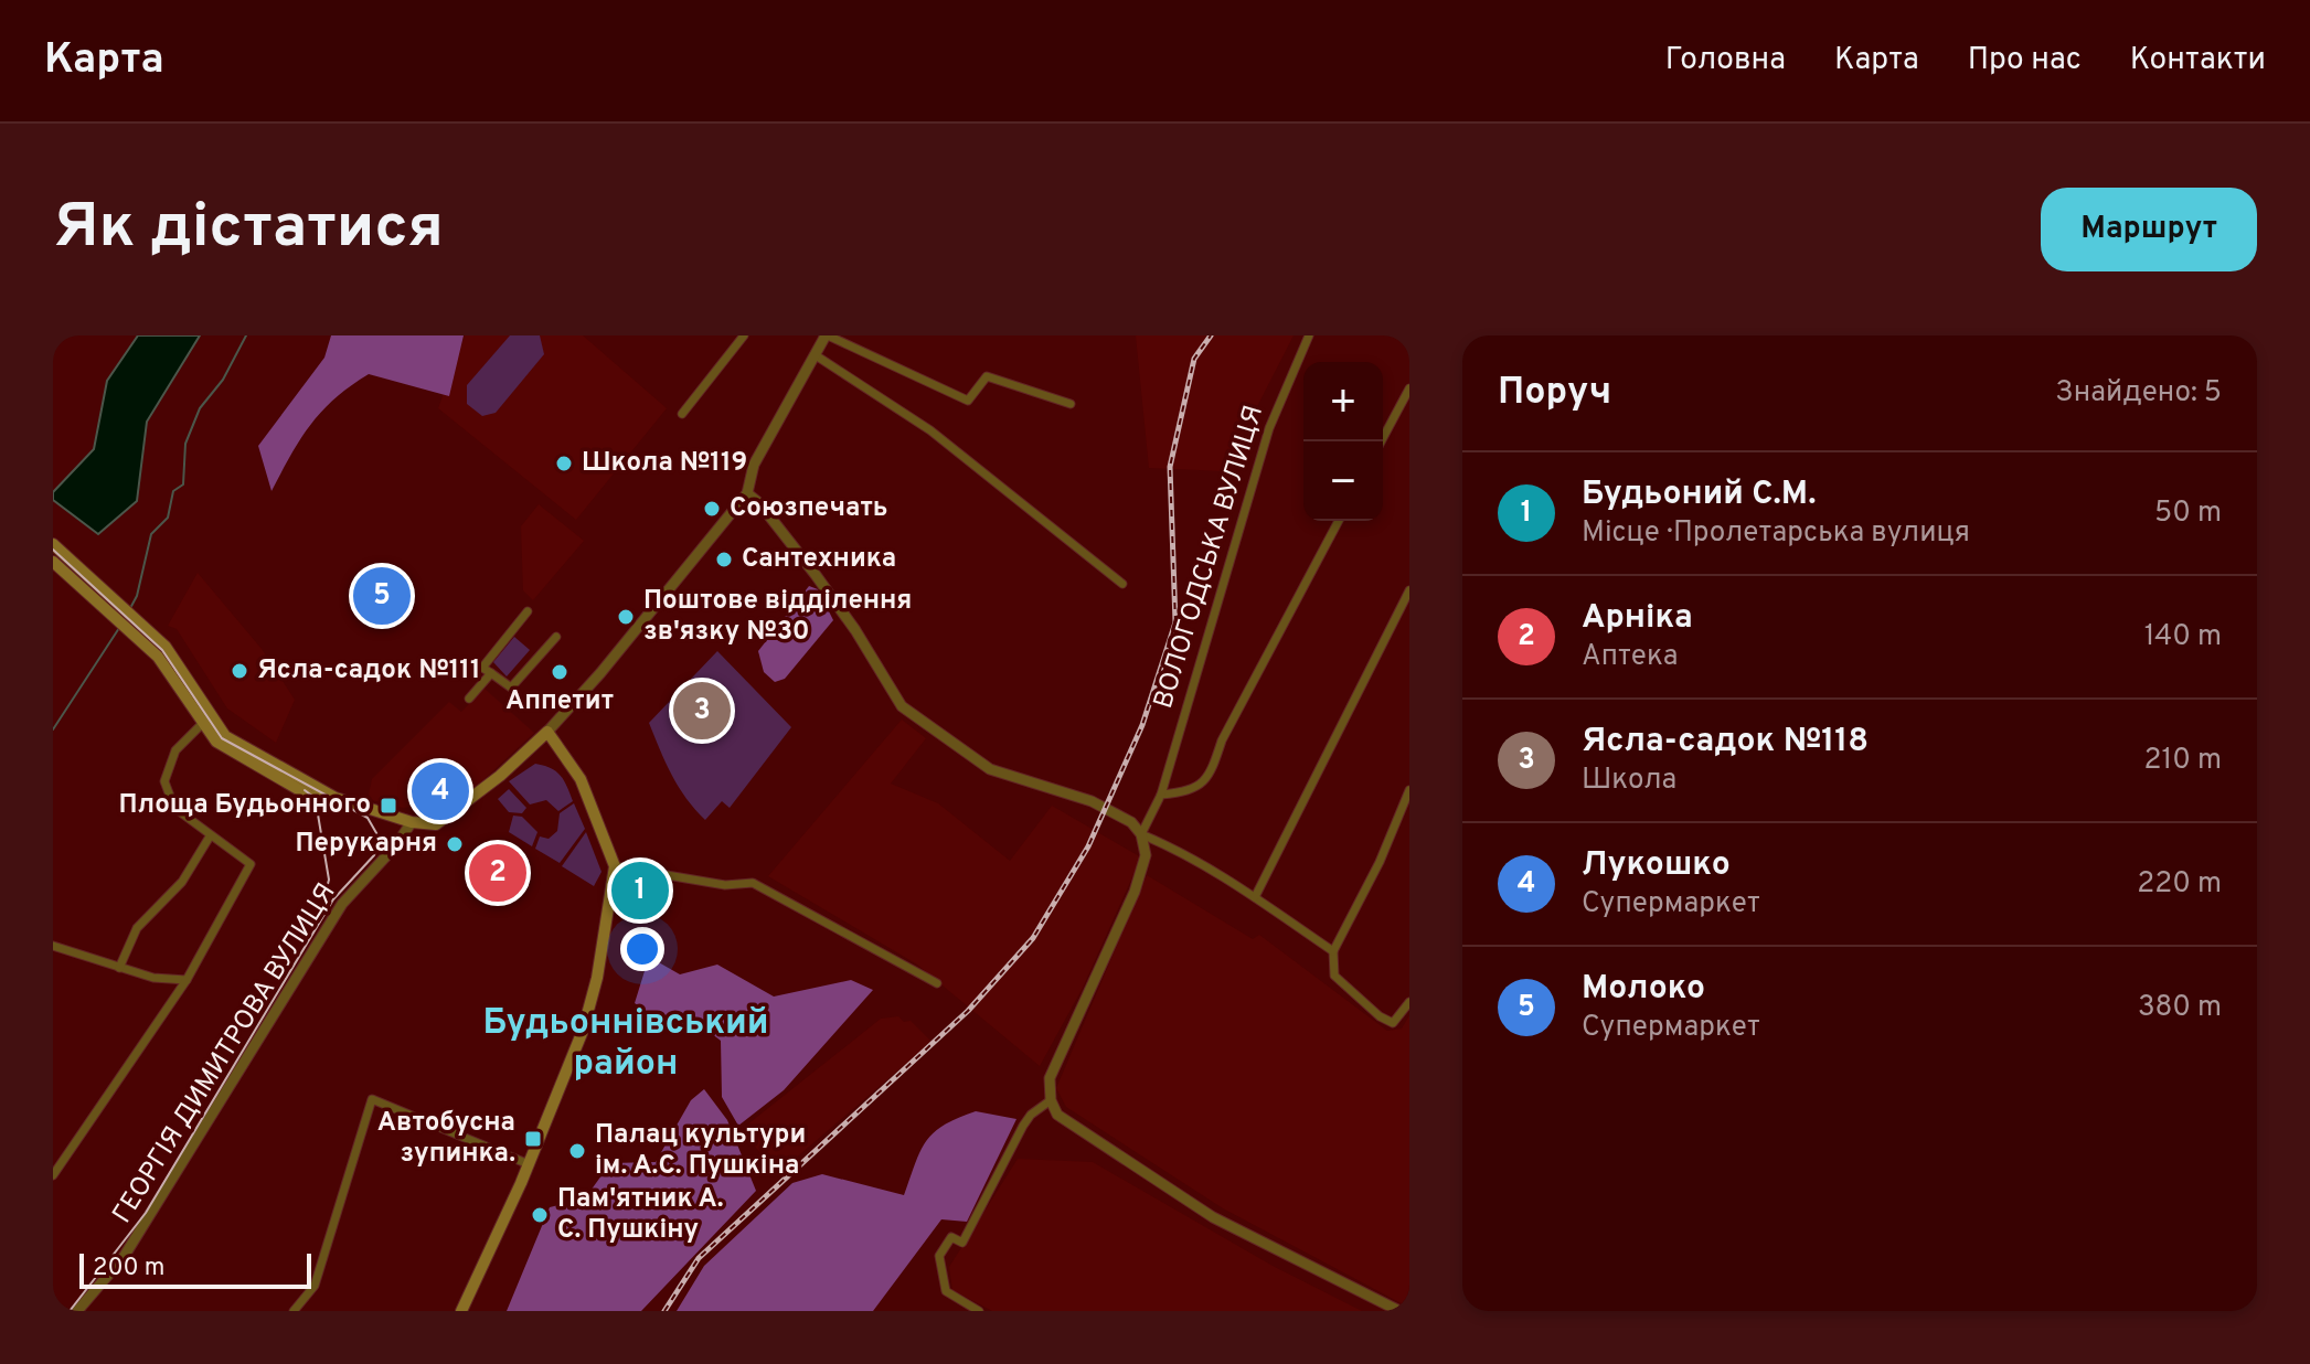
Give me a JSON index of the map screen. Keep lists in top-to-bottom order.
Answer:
{
  "streets": {
    "street": ["ВОЛОГОДСЬКА ВУЛИЦЯ", "ГЕОРГІЯ ДИМИТРОВА ВУЛИЦЯ"]
  },
  "districts": ["Будьоннівський район"],
  "places": {
    "other": [
      "Школа №119",
      "Союзпечать",
      "Сантехника",
      "Поштове відділення зв'язку №30",
      "Ясла-садок №111",
      "Аппетит",
      "Перукарня",
      "Палац культури ім. А.С. Пушкіна",
      "Пам'ятник А. С. Пушкіну"
    ],
    "transit": ["Площа Будьонного", "Автобусна зупинка."]
  },
  "scale_bar": "200 m",
  "page": {
    "header": "Карта",
    "nav": [
      "Головна",
      "Карта",
      "Про нас",
      "Контакти"
    ],
    "buttons": "Маршрут",
    "title": "Як дістатися",
    "heading": ["Поруч", "Знайдено: 5"],
    "map_buttons": ["+", "−"],
    "list": [
      {
        "mark": "1",
        "name": "Будьоний С.М.",
        "note": "Місце · Пролетарська вулиця",
        "value": "50 m"
      },
      {
        "mark": "2",
        "name": "Арніка",
        "note": "Аптека",
        "value": "140 m"
      },
      {
        "mark": "3",
        "name": "Ясла-садок №118",
        "note": "Школа",
        "value": "210 m"
      },
      {
        "mark": "4",
        "name": "Лукошко",
        "note": "Супермаркет",
        "value": "220 m"
      },
      {
        "mark": "5",
        "name": "Молоко",
        "note": "Супермаркет",
        "value": "380 m"
      }
    ],
    "pins": [
      "5",
      "3",
      "4",
      "2",
      "1"
    ],
    "scale": "200 m"
  }
}
